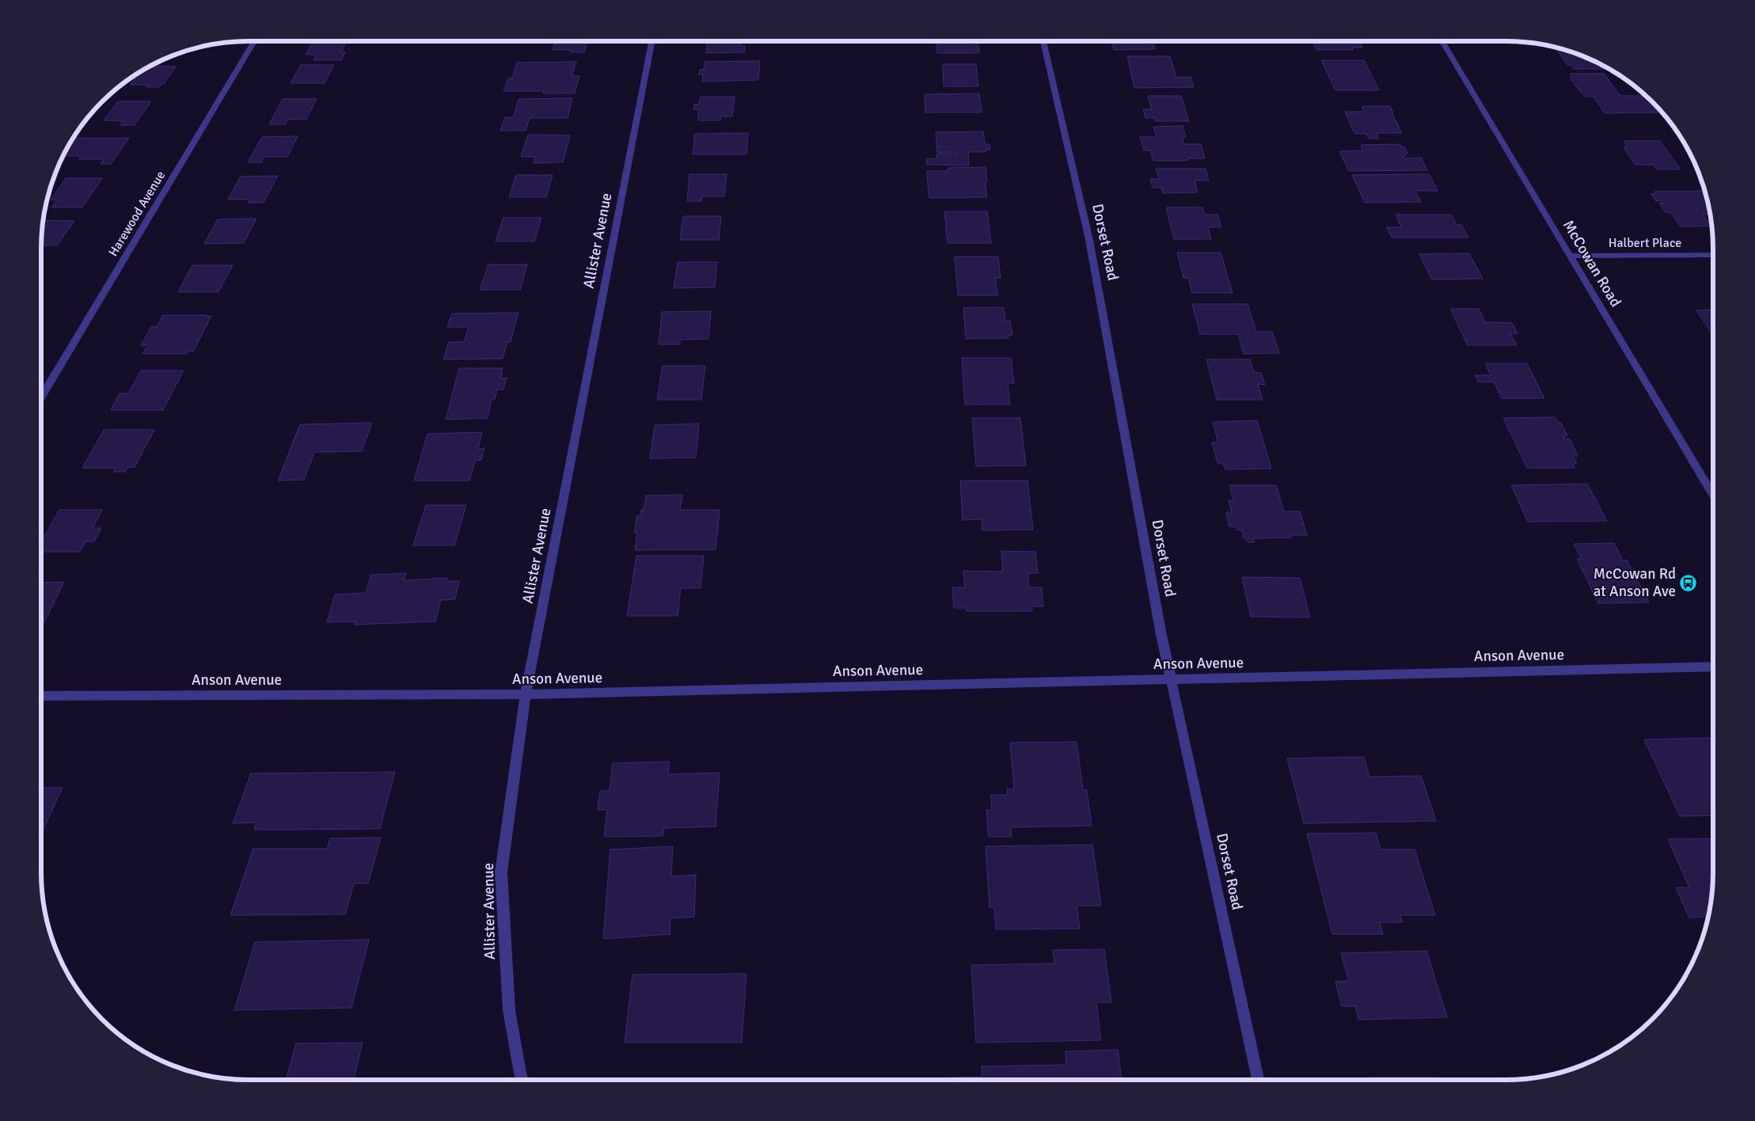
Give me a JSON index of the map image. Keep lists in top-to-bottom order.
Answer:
{
  "streets": {
    "street": [
      "Harewood Avenue",
      "Allister Avenue",
      "Dorset Road",
      "Halbert Place",
      "McCowan Road",
      "Anson Avenue"
    ]
  },
  "crossings": [
    ["Allister Avenue", "Anson Avenue"],
    ["Dorset Road", "Anson Avenue"],
    ["Halbert Place", "McCowan Road"]
  ],
  "places": {
    "bus stop": ["McCowan Rd at Anson Ave"]
  }
}
